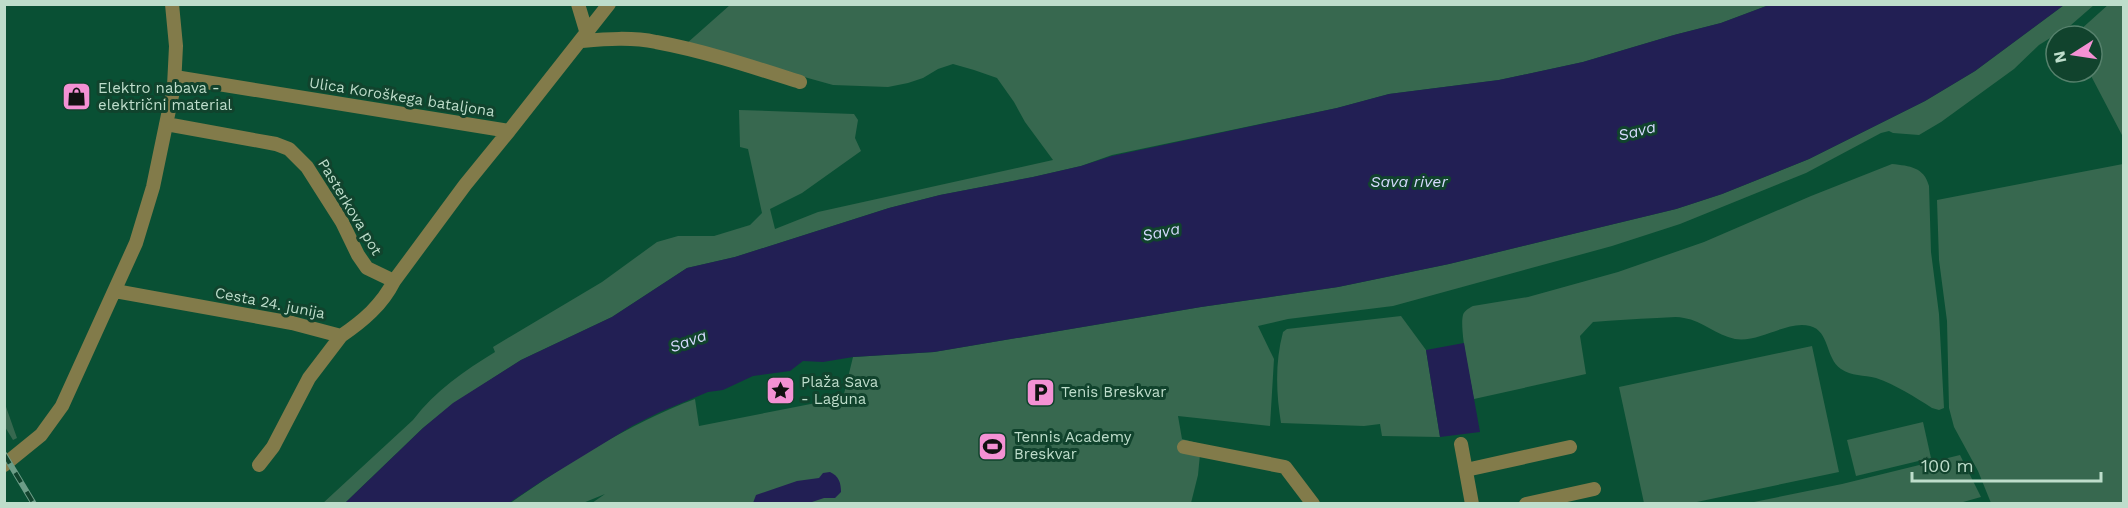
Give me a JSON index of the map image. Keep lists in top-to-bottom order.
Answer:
{
  "streets": {
    "street": ["Ulica Koroškega bataljona", "Pasterkova pot", "Cesta 24. junija"]
  },
  "crossings": [
    ["Pasterkova pot", "Cesta 24. junija"]
  ],
  "water": ["Sava", "Sava river"],
  "places": {
    "shop": ["Elektro nabava - električni material"],
    "place": ["Plaža Sava - Laguna"],
    "parking": ["Tenis Breskvar"],
    "sports": ["Tennis Academy Breskvar"]
  },
  "scale_bar": "100 m",
  "north": "left"
}
